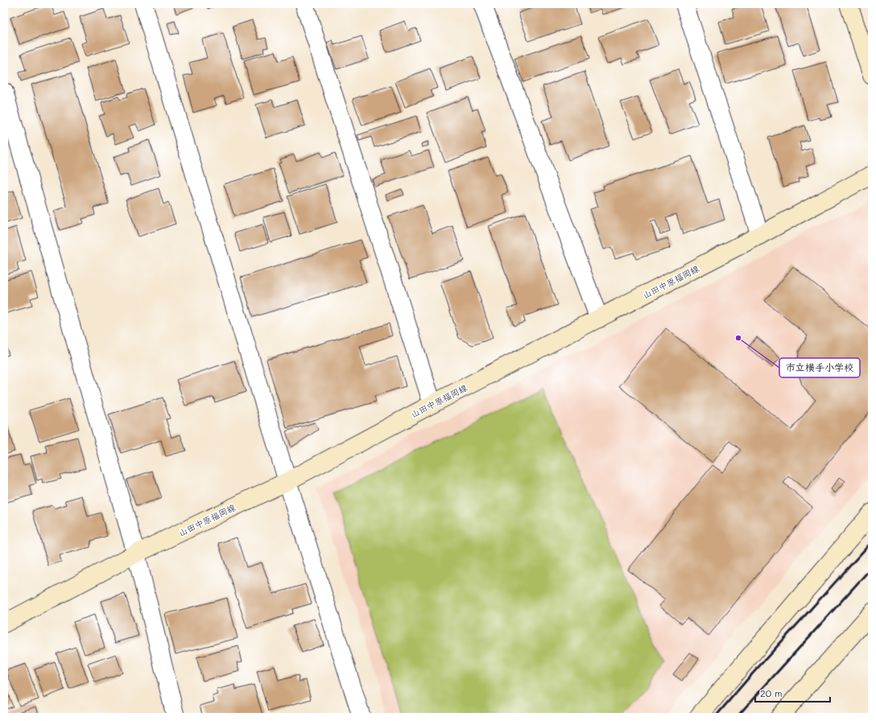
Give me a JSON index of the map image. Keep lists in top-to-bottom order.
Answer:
{
  "streets": {
    "main road": ["山田中原福岡線"]
  },
  "places": ["市立横手小学校"],
  "scale_bar": "20 m"
}
